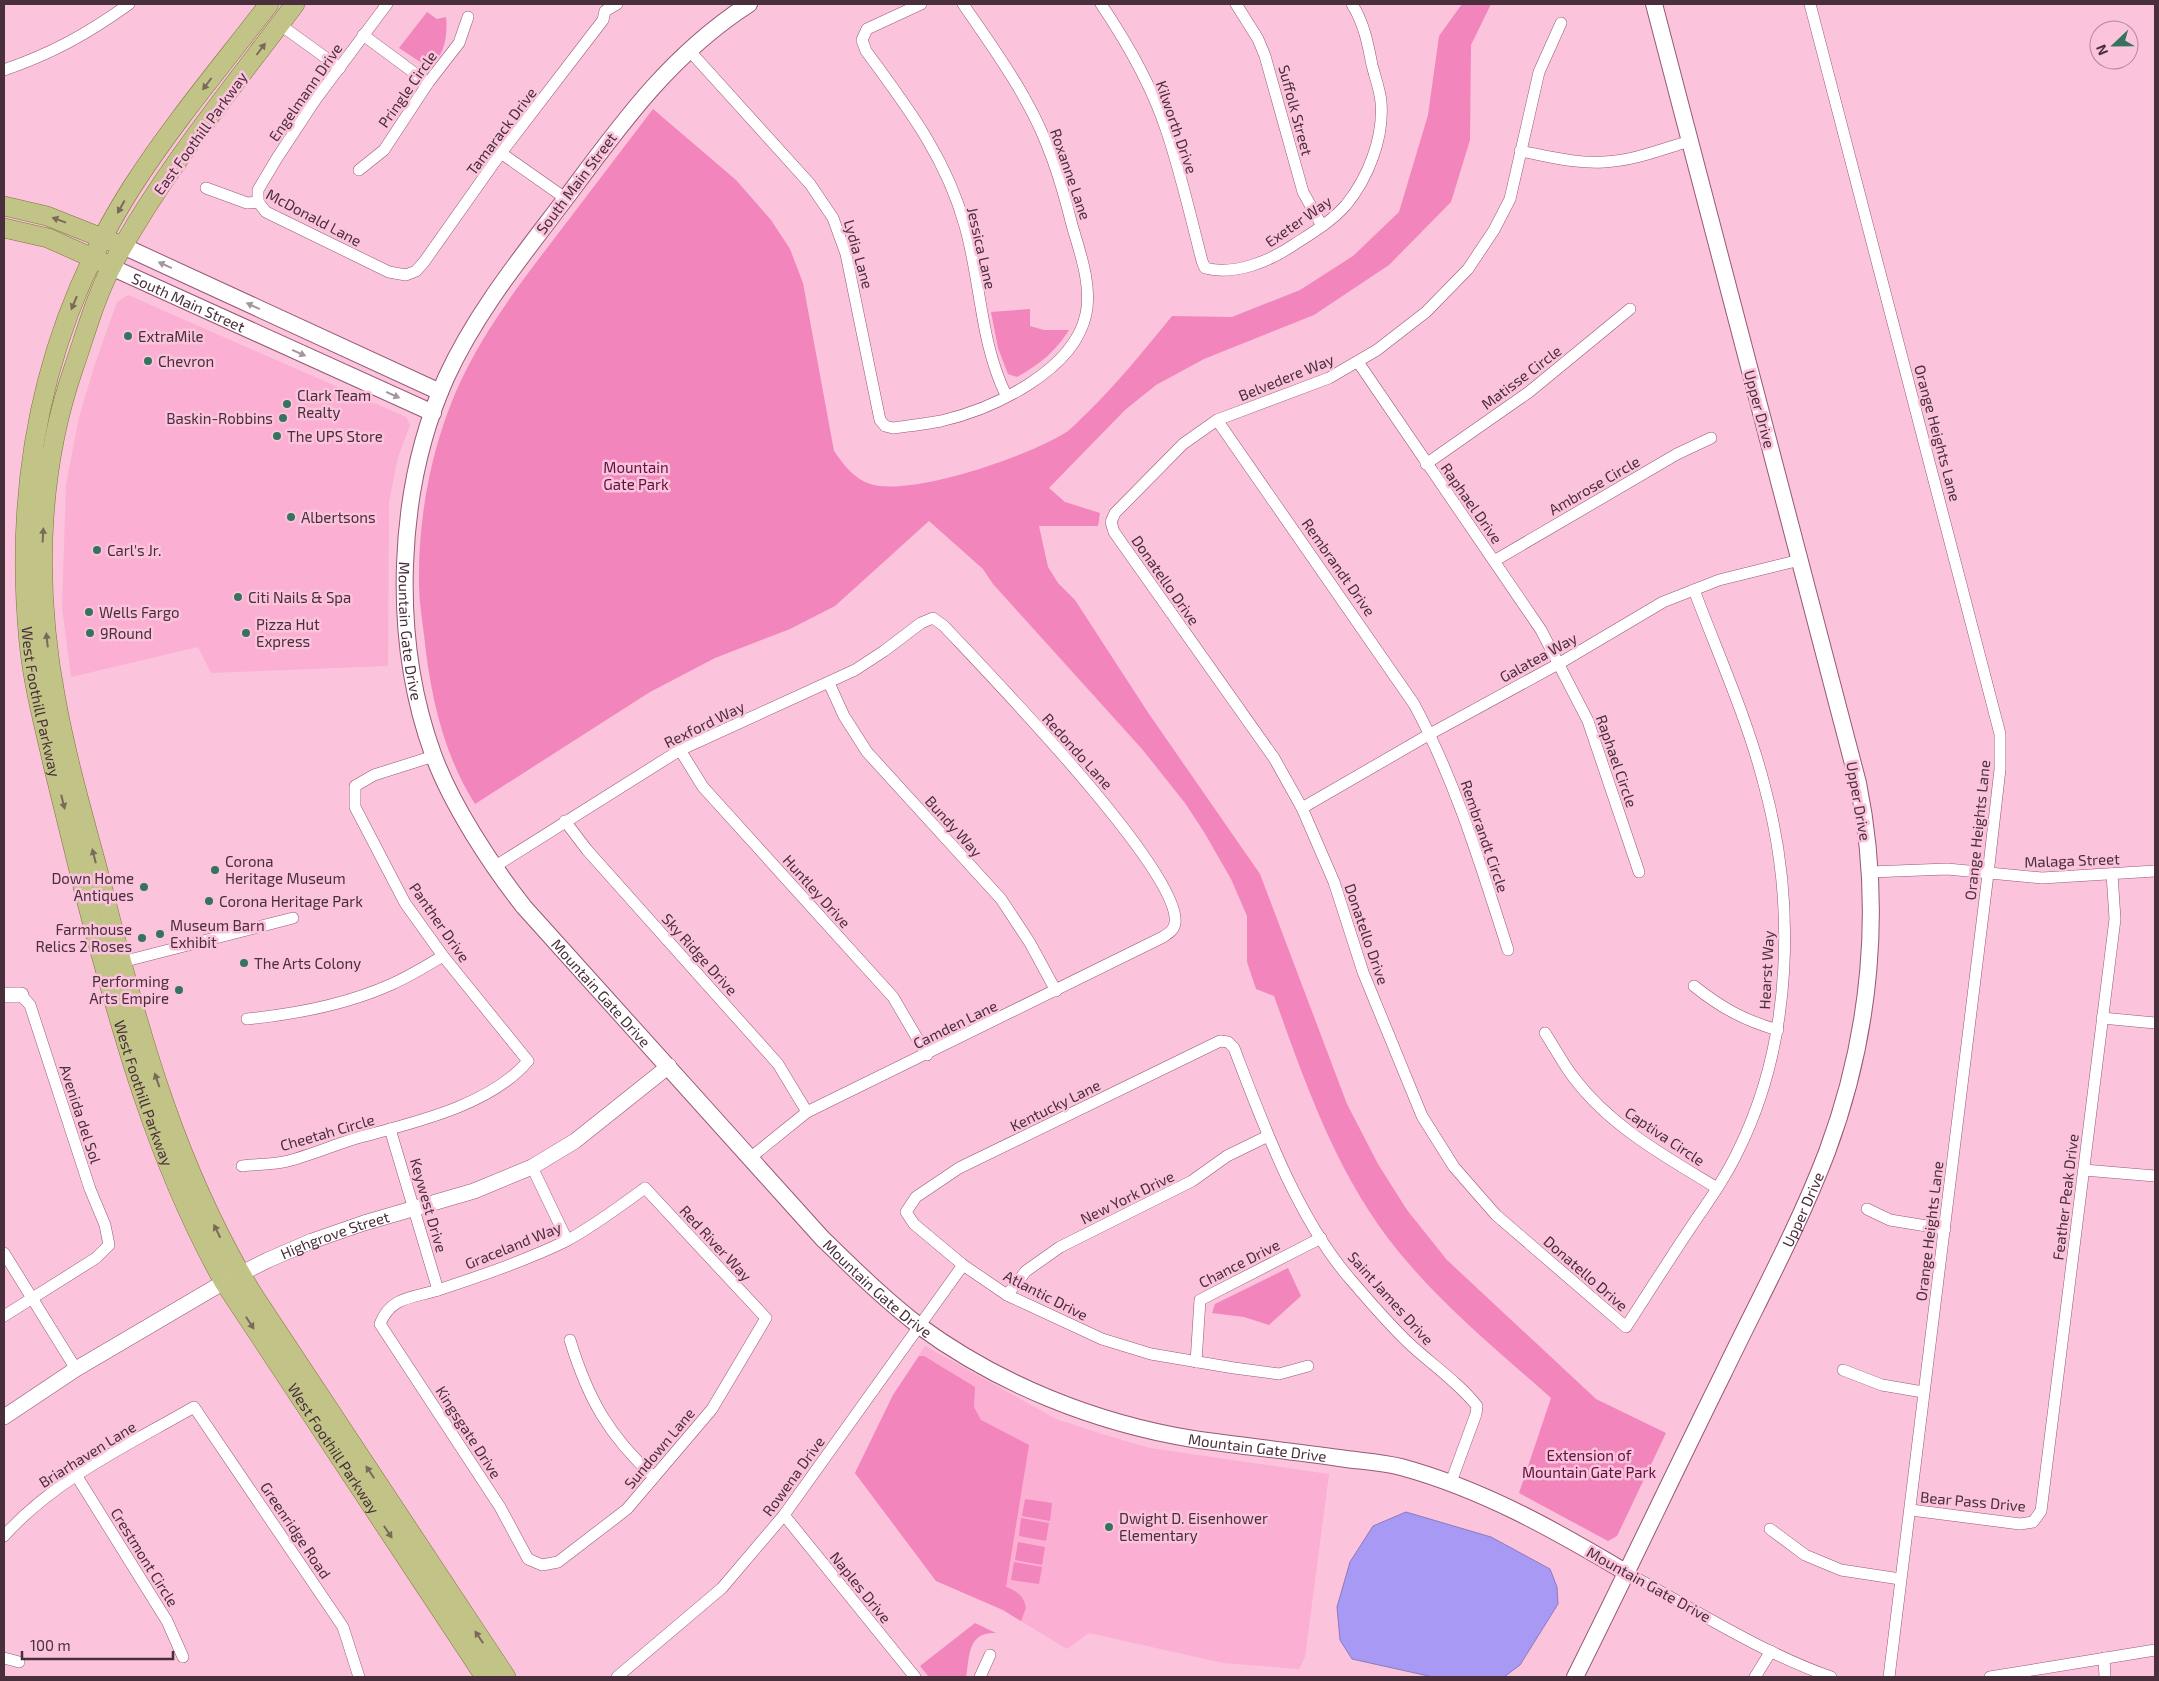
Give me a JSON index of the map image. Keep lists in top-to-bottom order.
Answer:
{
  "streets": {
    "main road": [
      "East Foothill Parkway",
      "South Main Street",
      "Upper Drive",
      "Mountain Gate Drive",
      "West Foothill Parkway"
    ],
    "street": [
      "Pringle Circle",
      "Engelmann Drive",
      "Suffolk Street",
      "Kilworth Drive",
      "Tamarack Drive",
      "Roxanne Lane",
      "McDonald Lane",
      "Exeter Way",
      "Jessica Lane",
      "Lydia Lane",
      "Belvedere Way",
      "Matisse Circle",
      "Orange Heights Lane",
      "Ambrose Circle",
      "Raphael Drive",
      "Rembrandt Drive",
      "Donatello Drive",
      "Galatea Way",
      "Rexford Way",
      "Redondo Lane",
      "Raphael Circle",
      "Bundy Way",
      "Rembrandt Circle",
      "Malaga Street",
      "Huntley Drive",
      "Panther Drive",
      "Sky Ridge Drive",
      "Hearst Way",
      "Camden Lane",
      "Kentucky Lane",
      "Avenida del Sol",
      "Cheetah Circle",
      "Captiva Circle",
      "New York Drive",
      "Feather Peak Drive",
      "Keywest Drive",
      "Highgrove Street",
      "Red River Way",
      "Graceland Way",
      "Chance Drive",
      "Atlantic Drive",
      "Saint James Drive",
      "Kingsgate Drive",
      "Sundown Lane",
      "Briarhaven Lane",
      "Rowena Drive",
      "Bear Pass Drive",
      "Greenridge Road",
      "Crestmont Circle",
      "Naples Drive"
    ]
  },
  "crossings": [
    ["Engelmann Drive", "McDonald Lane"],
    ["Suffolk Street", "Exeter Way"],
    ["Kilworth Drive", "Exeter Way"],
    ["Tamarack Drive", "McDonald Lane"],
    ["East Foothill Parkway", "South Main Street"],
    ["East Foothill Parkway", "West Foothill Parkway"],
    ["Roxanne Lane", "Jessica Lane"],
    ["Roxanne Lane", "Lydia Lane"],
    ["South Main Street", "Lydia Lane"],
    ["South Main Street", "Mountain Gate Drive"],
    ["South Main Street", "West Foothill Parkway"],
    ["Belvedere Way", "Raphael Drive"],
    ["Belvedere Way", "Rembrandt Drive"],
    ["Belvedere Way", "Donatello Drive"],
    ["Matisse Circle", "Raphael Drive"],
    ["Upper Drive", "Mountain Gate Drive"],
    ["Upper Drive", "Galatea Way"],
    ["Upper Drive", "Malaga Street"],
    ["Orange Heights Lane", "Malaga Street"],
    ["Orange Heights Lane", "Bear Pass Drive"],
    ["Ambrose Circle", "Raphael Drive"],
    ["Raphael Drive", "Galatea Way"],
    ["Raphael Drive", "Raphael Circle"],
    ["Rembrandt Drive", "Galatea Way"],
    ["Rembrandt Drive", "Rembrandt Circle"],
    ["Donatello Drive", "Galatea Way"],
    ["Donatello Drive", "Hearst Way"],
    ["Mountain Gate Drive", "Rexford Way"],
    ["Mountain Gate Drive", "Panther Drive"],
    ["Mountain Gate Drive", "Camden Lane"],
    ["Mountain Gate Drive", "Highgrove Street"],
    ["Mountain Gate Drive", "Saint James Drive"],
    ["Mountain Gate Drive", "Rowena Drive"],
    ["Galatea Way", "Raphael Circle"],
    ["Galatea Way", "Rembrandt Circle"],
    ["Galatea Way", "Hearst Way"],
    ["West Foothill Parkway", "Highgrove Street"],
    ["Rexford Way", "Redondo Lane"],
    ["Rexford Way", "Bundy Way"],
    ["Rexford Way", "Huntley Drive"],
    ["Rexford Way", "Sky Ridge Drive"],
    ["Redondo Lane", "Camden Lane"],
    ["Bundy Way", "Camden Lane"],
    ["Malaga Street", "Feather Peak Drive"],
    ["Huntley Drive", "Camden Lane"],
    ["Panther Drive", "Cheetah Circle"],
    ["Sky Ridge Drive", "Camden Lane"],
    ["Hearst Way", "Captiva Circle"],
    ["Kentucky Lane", "Atlantic Drive"],
    ["Kentucky Lane", "Saint James Drive"],
    ["Cheetah Circle", "Keywest Drive"],
    ["New York Drive", "Atlantic Drive"],
    ["New York Drive", "Saint James Drive"],
    ["Feather Peak Drive", "Bear Pass Drive"],
    ["Keywest Drive", "Highgrove Street"],
    ["Keywest Drive", "Graceland Way"],
    ["Red River Way", "Graceland Way"],
    ["Red River Way", "Sundown Lane"],
    ["Graceland Way", "Kingsgate Drive"],
    ["Chance Drive", "Atlantic Drive"],
    ["Chance Drive", "Saint James Drive"],
    ["Atlantic Drive", "Rowena Drive"],
    ["Kingsgate Drive", "Sundown Lane"],
    ["Briarhaven Lane", "Greenridge Road"],
    ["Briarhaven Lane", "Crestmont Circle"],
    ["Rowena Drive", "Naples Drive"]
  ],
  "parks": ["Mountain Gate Park", "Extension of Mountain Gate Park"],
  "places": [
    "ExtraMile",
    "Chevron",
    "Clark Team Realty",
    "Baskin-Robbins",
    "The UPS Store",
    "Albertsons",
    "Carl's Jr.",
    "Citi Nails & Spa",
    "Wells Fargo",
    "9Round",
    "Pizza Hut Express",
    "Corona Heritage Museum",
    "Down Home Antiques",
    "Corona Heritage Park",
    "Museum Barn Exhibit",
    "Farmhouse Relics 2 Roses",
    "The Arts Colony",
    "Performing Arts Empire",
    "Dwight D. Eisenhower Elementary"
  ],
  "scale_bar": "100 m",
  "north": "left"
}
